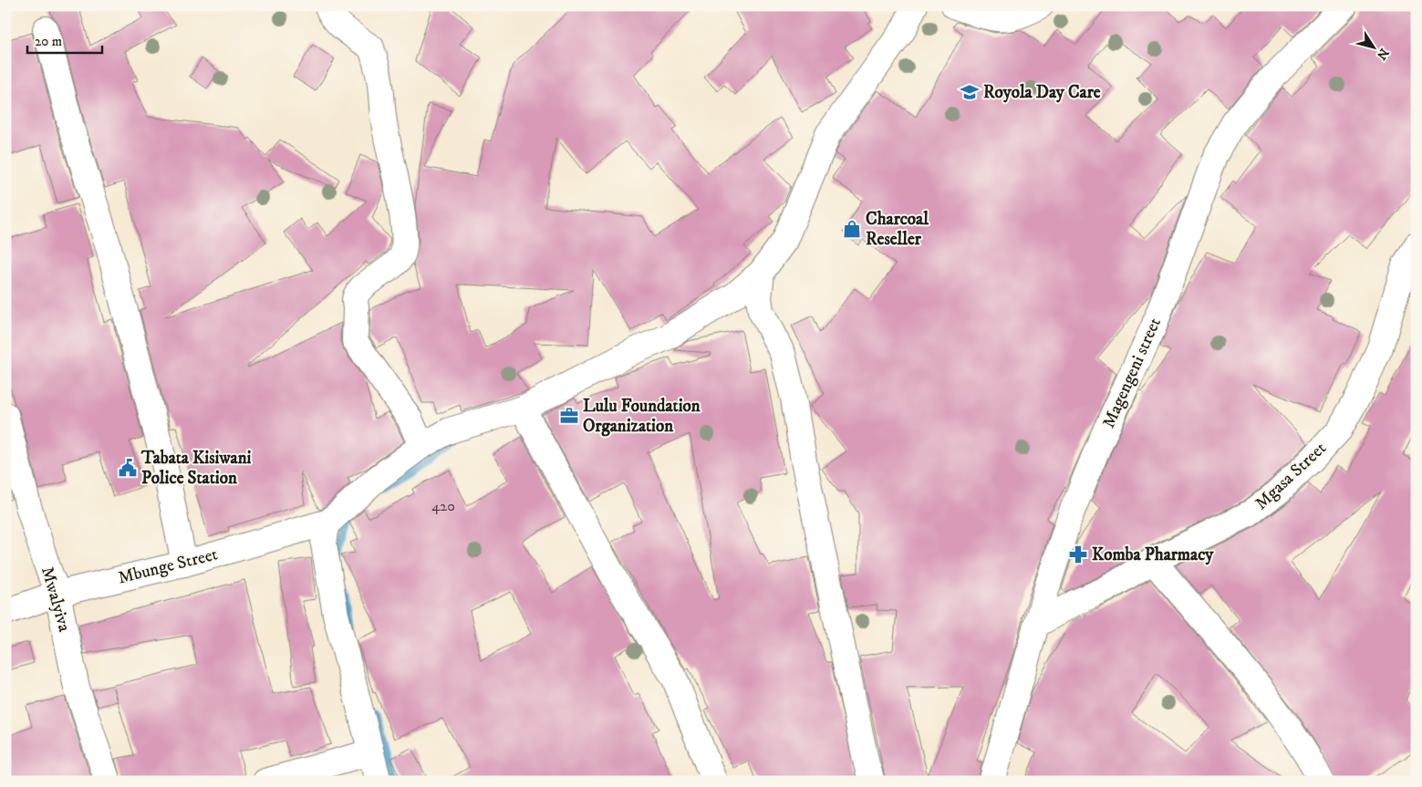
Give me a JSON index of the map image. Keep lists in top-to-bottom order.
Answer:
{
  "streets": {
    "street": [
      "Magengeni street",
      "Mgasa Street",
      "Mbunge Street",
      "Mwalyiva"
    ]
  },
  "crossings": [
    ["Magengeni street", "Mgasa Street"],
    ["Mbunge Street", "Mwalyiva"]
  ],
  "places": {
    "school or university": ["Royola Day Care"],
    "shop": ["Charcoal Reseller"],
    "office": ["Lulu Foundation Organization"],
    "public building": ["Tabata Kisiwani Police Station"],
    "pharmacy": ["Komba Pharmacy"]
  },
  "house_numbers": ["420"],
  "scale_bar": "20 m",
  "north": "bottom right"
}
